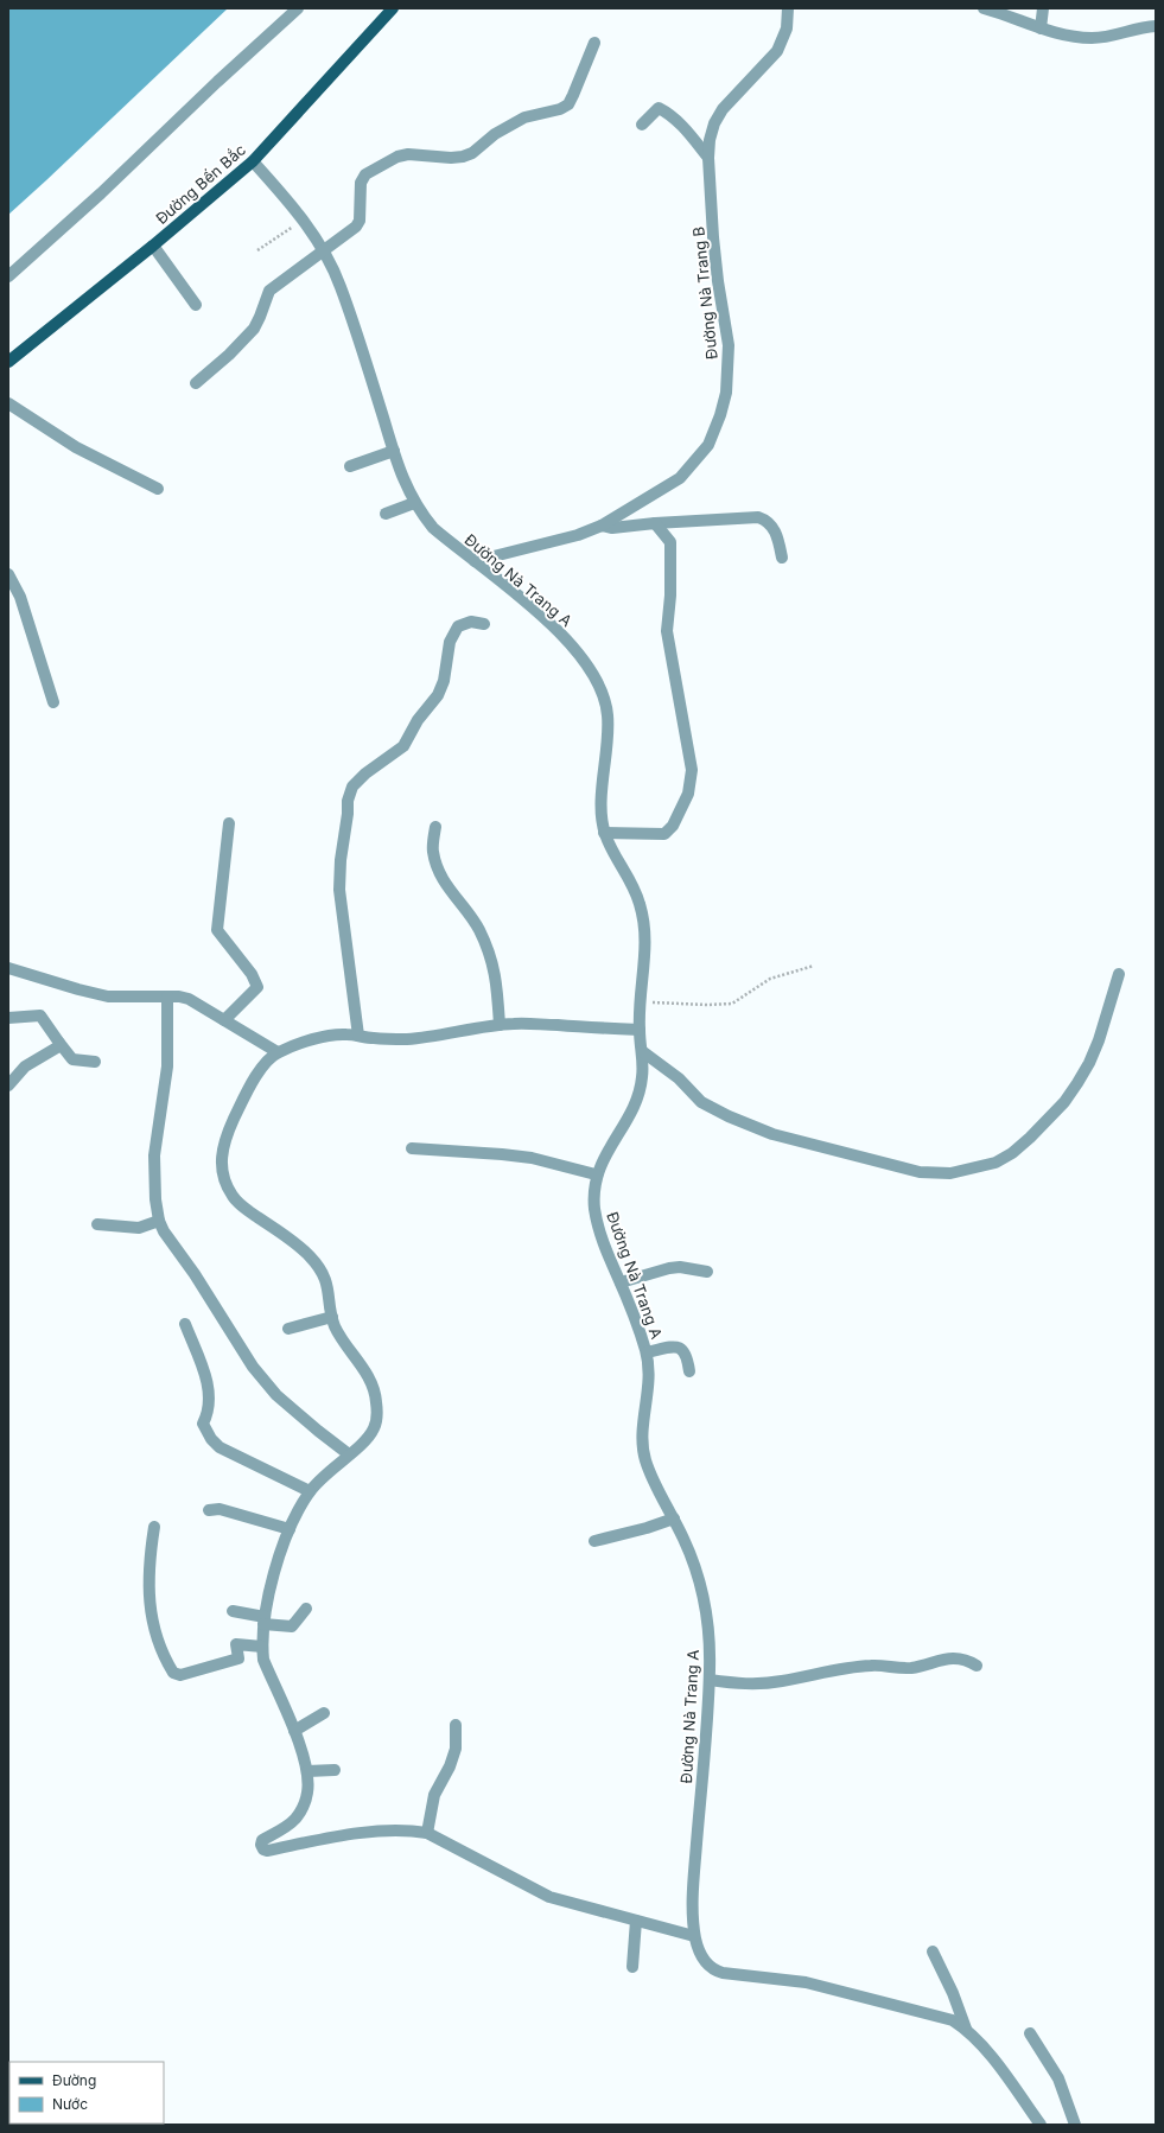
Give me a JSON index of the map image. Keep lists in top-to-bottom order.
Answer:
{
  "streets": {
    "main road": ["Đường Bến Bắc"],
    "street": ["Đường Nà Trang B", "Đường Nà Trang A"]
  },
  "crossings": [
    ["Đường Bến Bắc", "Đường Nà Trang A"],
    ["Đường Nà Trang B", "Đường Nà Trang A"]
  ],
  "legend": ["Đường", "Nước"]
}
